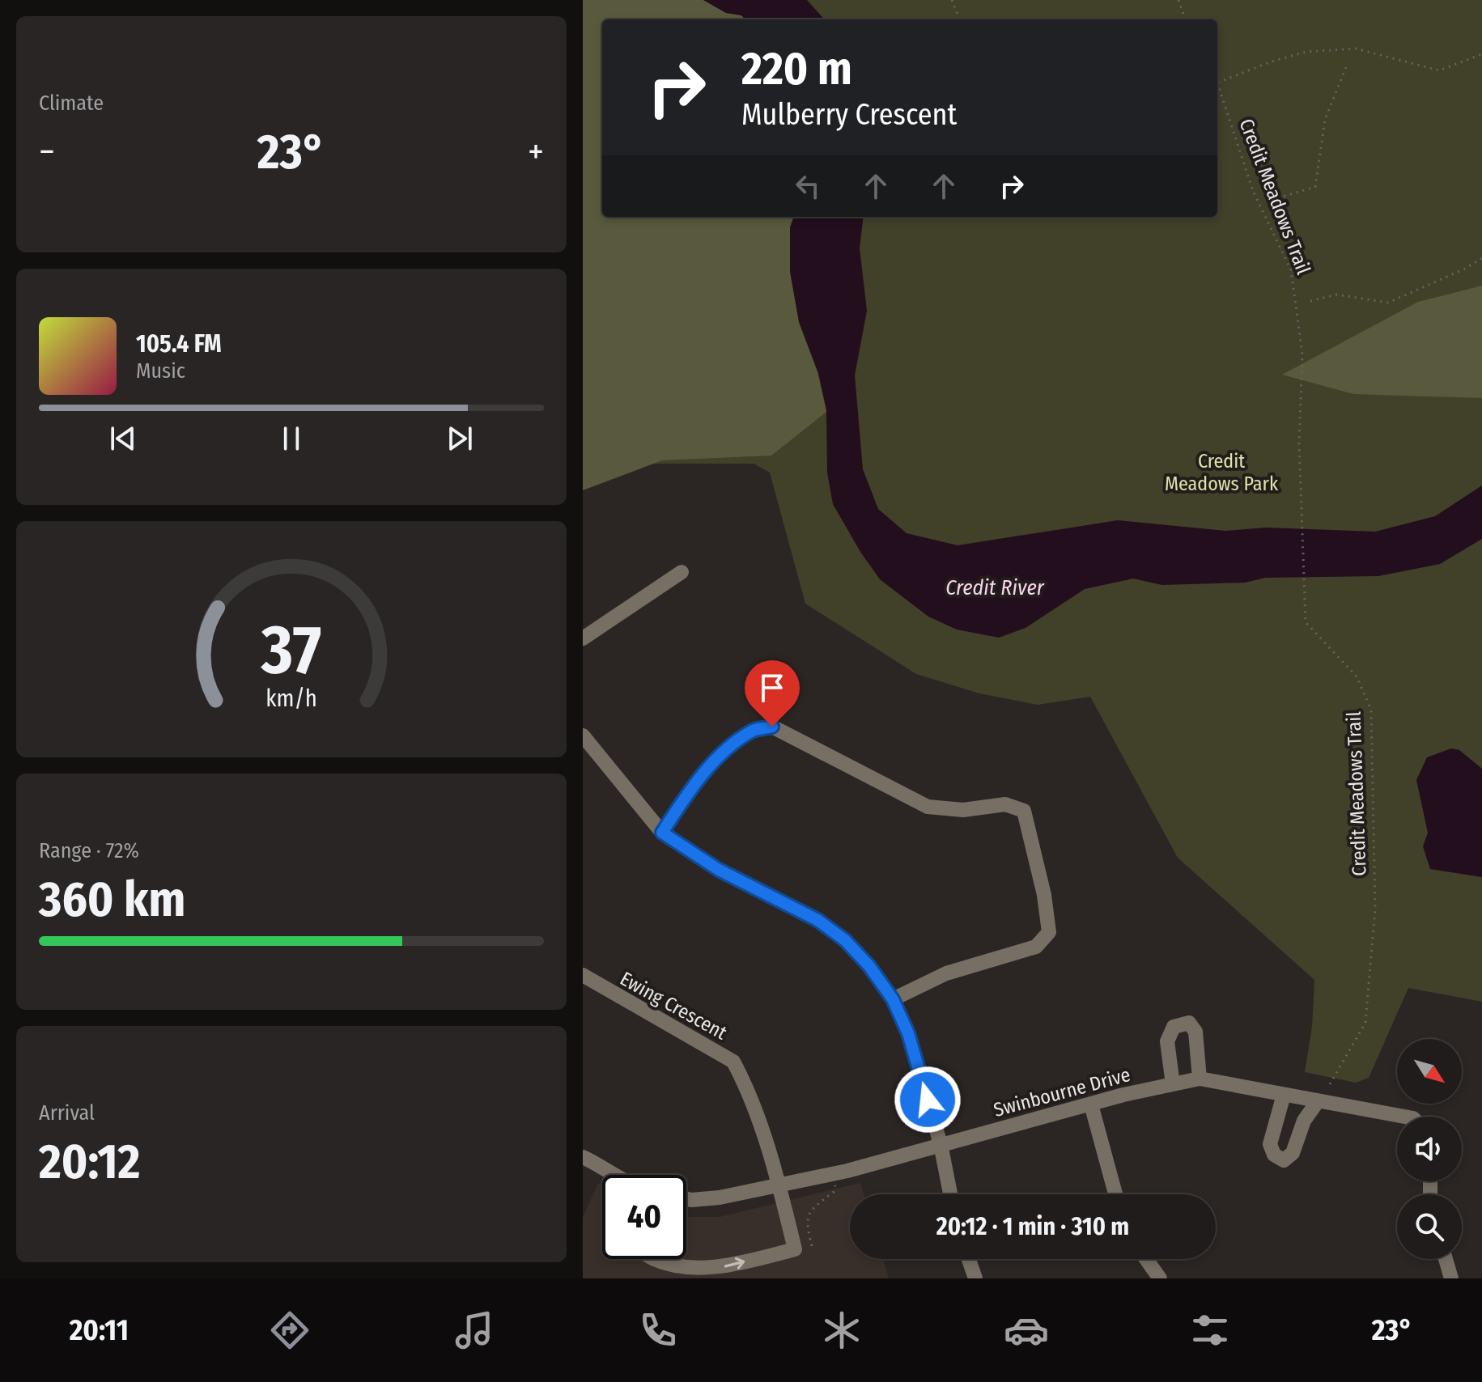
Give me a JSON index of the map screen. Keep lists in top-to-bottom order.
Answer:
{
  "streets": {
    "street": ["Ewing Crescent", "Swinbourne Drive"],
    "path": ["Credit Meadows Trail"]
  },
  "crossings": [
    ["Credit Meadows Trail", "Swinbourne Drive"],
    ["Ewing Crescent", "Swinbourne Drive"]
  ],
  "water": ["Credit River"],
  "parks": ["Credit Meadows Park"],
  "north": "bottom right",
  "page": {
    "tile": [
      "Climate",
      ["Range · 72%", "360 km"],
      ["Arrival", "20:12"]
    ],
    "turn": ["220 m", "Mulberry Crescent"],
    "heat": ["−", "23°", "+"],
    "song": ["105.4 FM", "Music"],
    "limit": "40",
    "trip": "20:12 · 1 min · 310 m",
    "tabs": ["20:11", "23°"],
    "gauge": ["37", "km/h"]
  }
}
